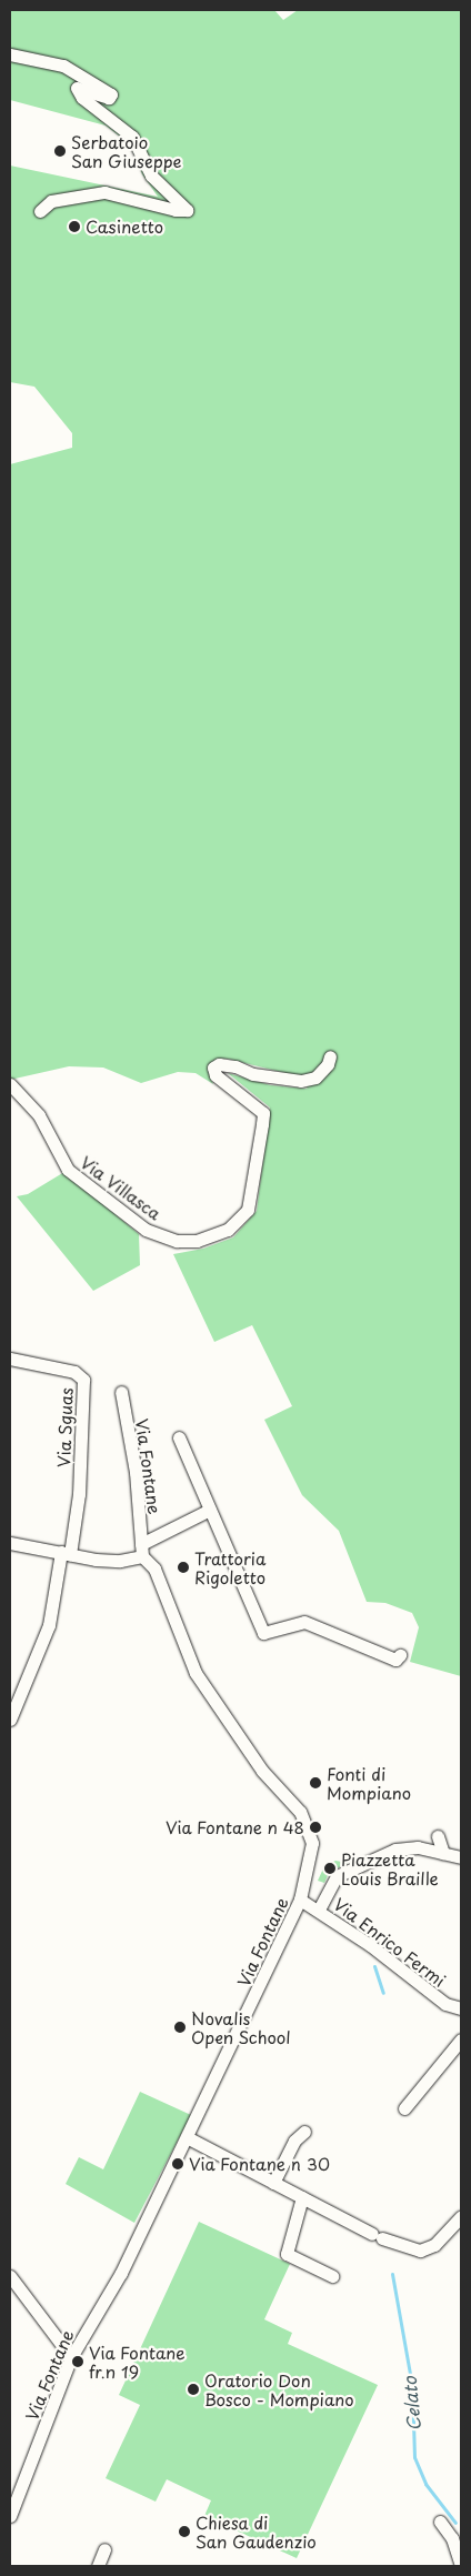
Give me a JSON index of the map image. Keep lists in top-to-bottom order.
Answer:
{
  "streets": {
    "street": [
      "Via Villasca",
      "Via Sguas",
      "Via Fontane",
      "Via Enrico Fermi"
    ]
  },
  "crossings": [
    ["Via Fontane", "Via Enrico Fermi"]
  ],
  "water": ["Celato"],
  "places": [
    "Serbatoio San Giuseppe",
    "Casinetto",
    "Trattoria Rigoletto",
    "Fonti di Mompiano",
    "Via Fontane n 48",
    "Piazzetta Louis Braille",
    "Novalis Open School",
    "Via Fontane n 30",
    "Via Fontane fr.n 19",
    "Oratorio Don Bosco - Mompiano",
    "Chiesa di San Gaudenzio"
  ]
}
